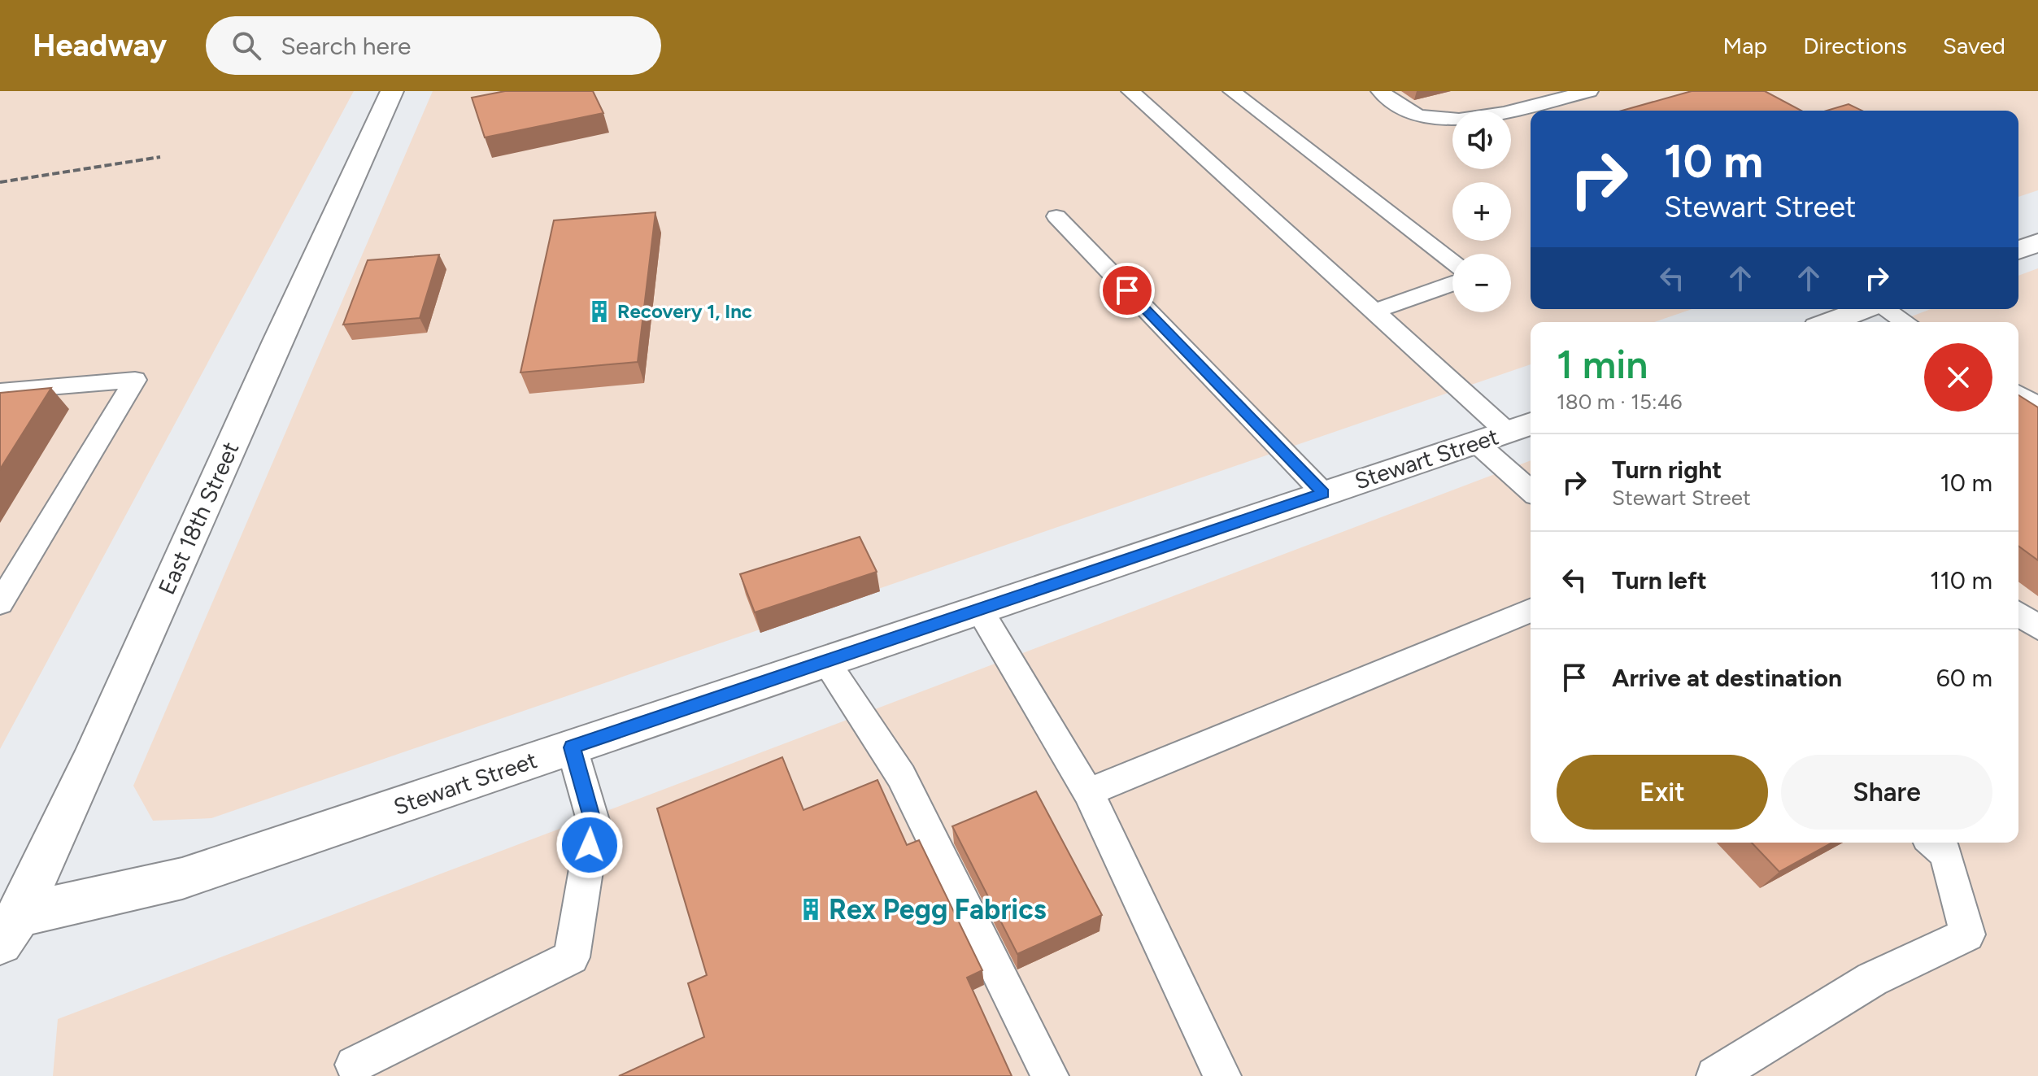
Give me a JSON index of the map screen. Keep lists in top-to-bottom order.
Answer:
{
  "streets": {
    "street": ["Stewart Street", "East 18th Street"]
  },
  "crossings": [
    ["Stewart Street", "East 18th Street"]
  ],
  "places": {
    "building": ["Recovery 1, Inc", "Rex Pegg Fabrics"]
  },
  "page": {
    "header": "Headway",
    "search": "Search here",
    "nav": ["Map", "Directions", "Saved"],
    "map_buttons": ["+", "−"],
    "turn": ["10 m", "Stewart Street"],
    "heading": ["1 min", "180 m · 15:46"],
    "list": [
      {
        "name": "Turn right",
        "note": "Stewart Street",
        "value": "10 m"
      },
      {
        "name": "Turn left",
        "value": "110 m"
      },
      {
        "name": "Arrive at destination",
        "value": "60 m"
      }
    ],
    "buttons": ["Exit", "Share"]
  }
}
